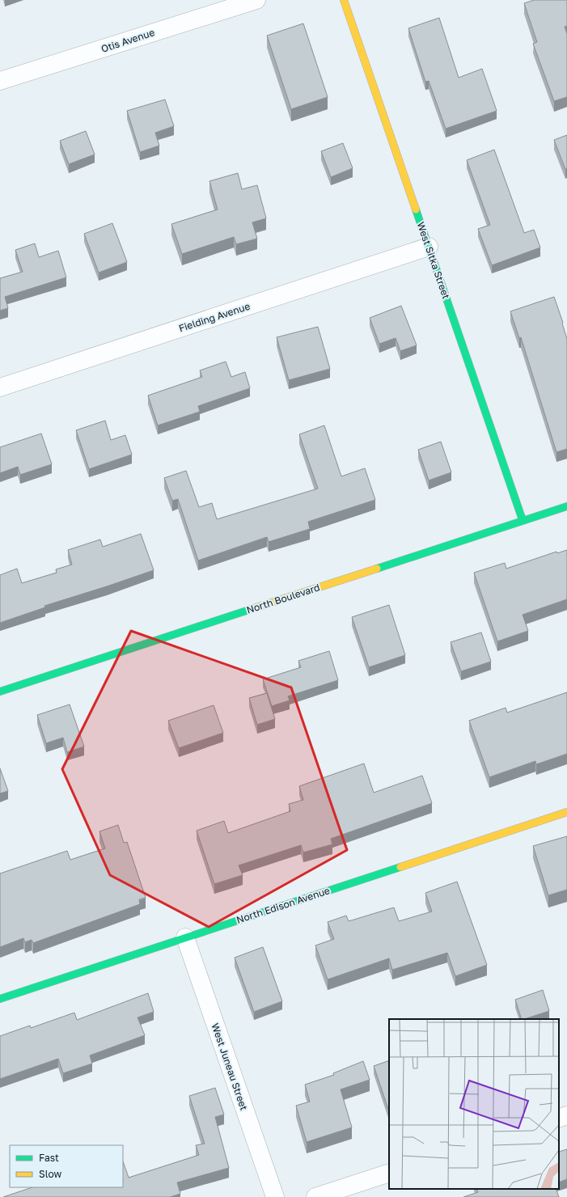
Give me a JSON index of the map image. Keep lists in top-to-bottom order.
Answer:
{
  "streets": {
    "street": [
      "Otis Avenue",
      "West Sitka Street",
      "Fielding Avenue",
      "North Boulevard",
      "North Edison Avenue",
      "West Juneau Street"
    ]
  },
  "crossings": [
    ["West Sitka Street", "Fielding Avenue"],
    ["West Sitka Street", "North Boulevard"],
    ["North Edison Avenue", "West Juneau Street"]
  ],
  "legend": ["Fast", "Slow"]
}
